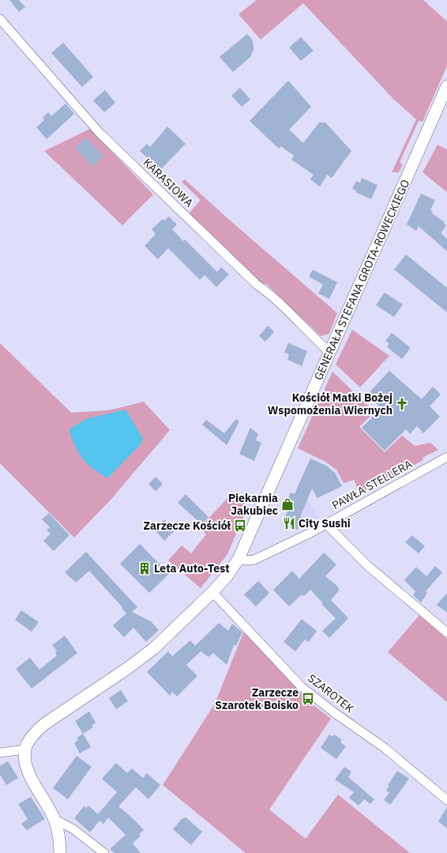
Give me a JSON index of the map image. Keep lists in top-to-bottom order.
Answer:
{
  "streets": {
    "street": [
      "KARASIOWA",
      "GENERAŁA STEFANA GROTA-ROWECKIEGO",
      "PAWŁA STELLERA",
      "SZAROTEK"
    ]
  },
  "crossings": [
    ["KARASIOWA", "GENERAŁA STEFANA GROTA-ROWECKIEGO"],
    ["GENERAŁA STEFANA GROTA-ROWECKIEGO", "PAWŁA STELLERA"],
    ["GENERAŁA STEFANA GROTA-ROWECKIEGO", "SZAROTEK"]
  ],
  "places": {
    "church": ["Kościół Matki Bożej Wspomożenia Wiernych"],
    "shop": ["Piekarnia Jakubiec"],
    "restaurant": ["City Sushi"],
    "bus stop": ["Zarzecze Kościół", "Zarzecze Szarotek Boisko"],
    "building": ["Leta Auto-Test"]
  }
}
